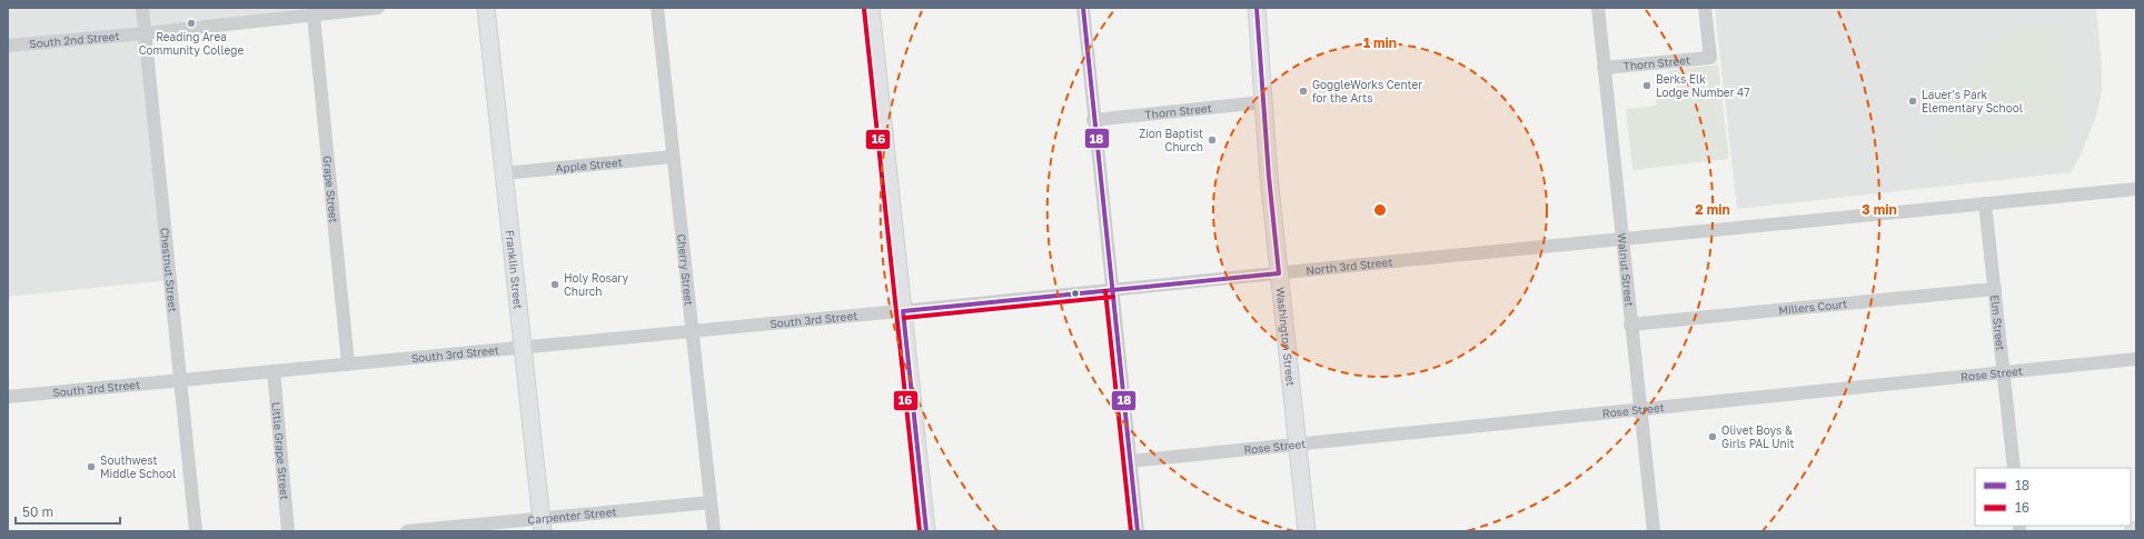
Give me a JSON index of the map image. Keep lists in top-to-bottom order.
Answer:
{
  "streets": {
    "main road": ["Franklin Street", "Washington Street"],
    "street": [
      "South 2nd Street",
      "Thorn Street",
      "Apple Street",
      "Grape Street",
      "North 3rd Street",
      "Chestnut Street",
      "Cherry Street",
      "Walnut Street",
      "Millers Court",
      "South 3rd Street",
      "Elm Street",
      "Rose Street",
      "Little Grape Street",
      "Carpenter Street"
    ]
  },
  "crossings": [
    ["South 2nd Street", "Grape Street"],
    ["South 2nd Street", "Chestnut Street"],
    ["Thorn Street", "Walnut Street"],
    ["Thorn Street", "Washington Street"],
    ["Apple Street", "Franklin Street"],
    ["Apple Street", "Cherry Street"],
    ["Grape Street", "South 3rd Street"],
    ["North 3rd Street", "Walnut Street"],
    ["North 3rd Street", "South 3rd Street"],
    ["North 3rd Street", "Elm Street"],
    ["North 3rd Street", "Washington Street"],
    ["Chestnut Street", "South 3rd Street"],
    ["Franklin Street", "South 3rd Street"],
    ["Franklin Street", "Carpenter Street"],
    ["Cherry Street", "South 3rd Street"],
    ["Cherry Street", "Carpenter Street"],
    ["Walnut Street", "Millers Court"],
    ["Walnut Street", "Rose Street"],
    ["Millers Court", "Elm Street"],
    ["South 3rd Street", "Little Grape Street"],
    ["Elm Street", "Rose Street"],
    ["Washington Street", "Rose Street"]
  ],
  "places": [
    "Reading Area Community College",
    "Berks Elk Lodge Number 47",
    "GoggleWorks Center for the Arts",
    "Lauer's Park Elementary School",
    "Zion Baptist Church",
    "Holy Rosary Church",
    "Olivet Boys & Girls PAL Unit",
    "Southwest Middle School"
  ],
  "lines": ["transit line 18", "transit line 16"],
  "legend": ["18", "16"],
  "scale_bar": "50 m",
  "rings": ["1 min", "2 min", "3 min"]
}
